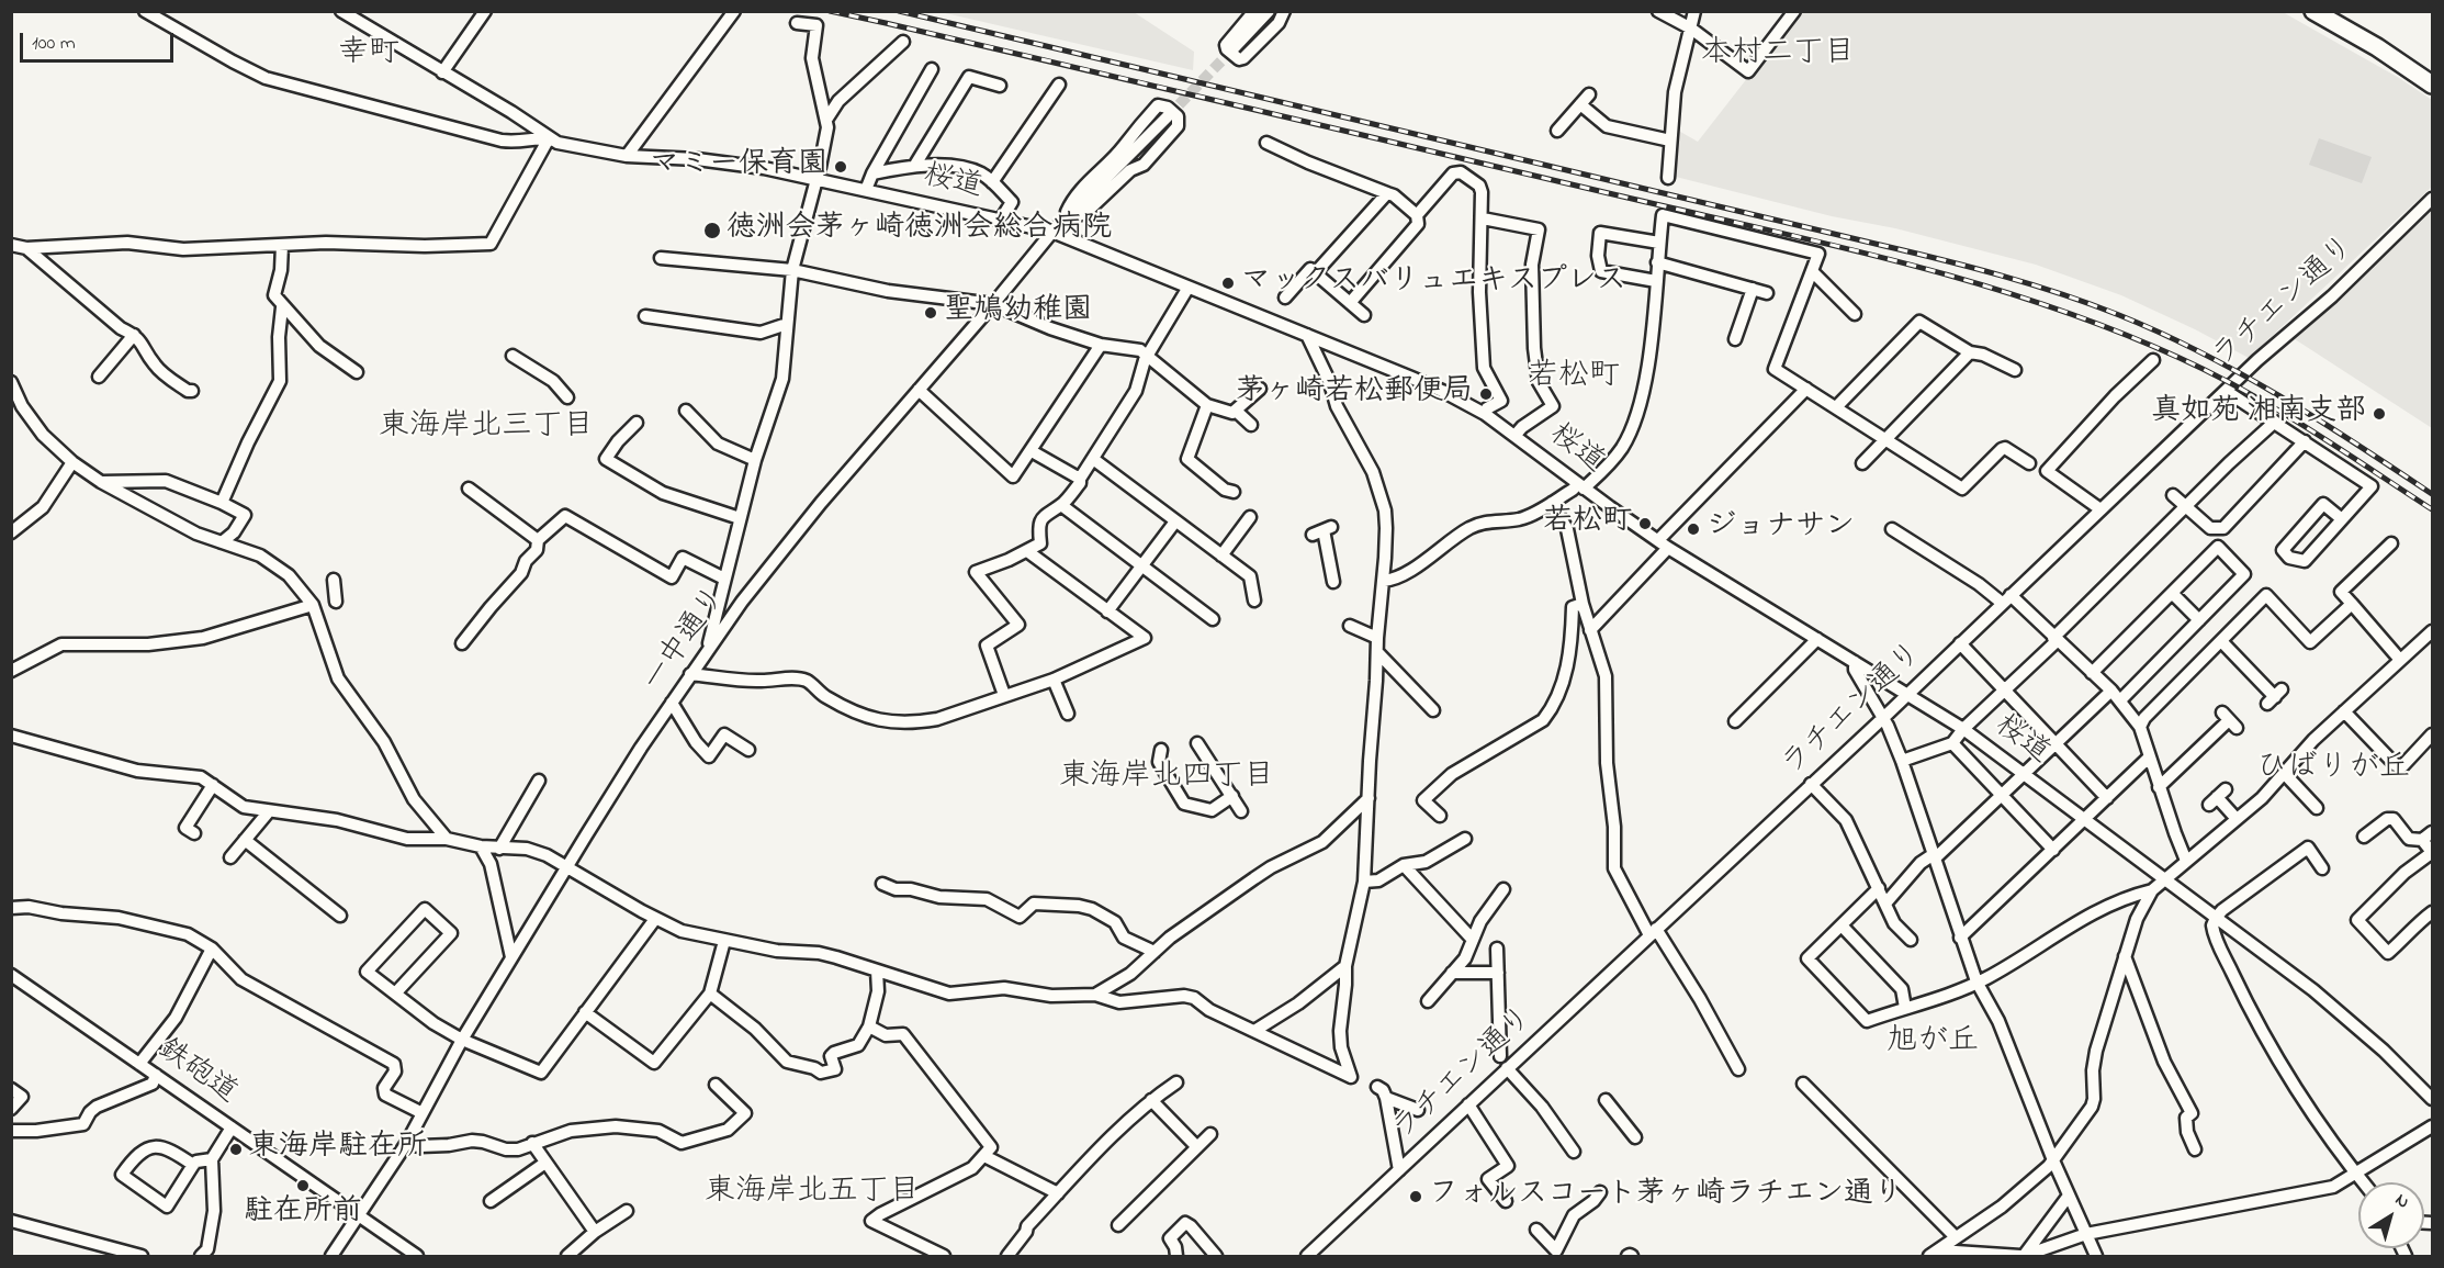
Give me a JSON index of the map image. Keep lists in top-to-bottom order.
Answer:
{
  "streets": {
    "street": [
      "桜道",
      "ラチエン通り",
      "一中通り",
      "鉄砲道"
    ]
  },
  "crossings": [
    ["桜道", "ラチエン通り"],
    ["桜道", "一中通り"],
    ["一中通り", "鉄砲道"]
  ],
  "districts": [
    "幸町",
    "本村二丁目",
    "若松町",
    "東海岸北三丁目",
    "ひばりが丘",
    "東海岸北四丁目",
    "旭が丘",
    "東海岸北五丁目"
  ],
  "places": [
    "マミー保育園",
    "徳洲会茅ヶ崎徳洲会総合病院",
    "マックスバリュエキスプレス",
    "聖鳩幼稚園",
    "茅ヶ崎若松郵便局",
    "真如苑 湘南支部",
    "若松町",
    "ジョナサン",
    "東海岸駐在所",
    "駐在所前",
    "フォルスコート茅ヶ崎ラチエン通り"
  ],
  "scale_bar": "100 m",
  "north": "top right"
}
